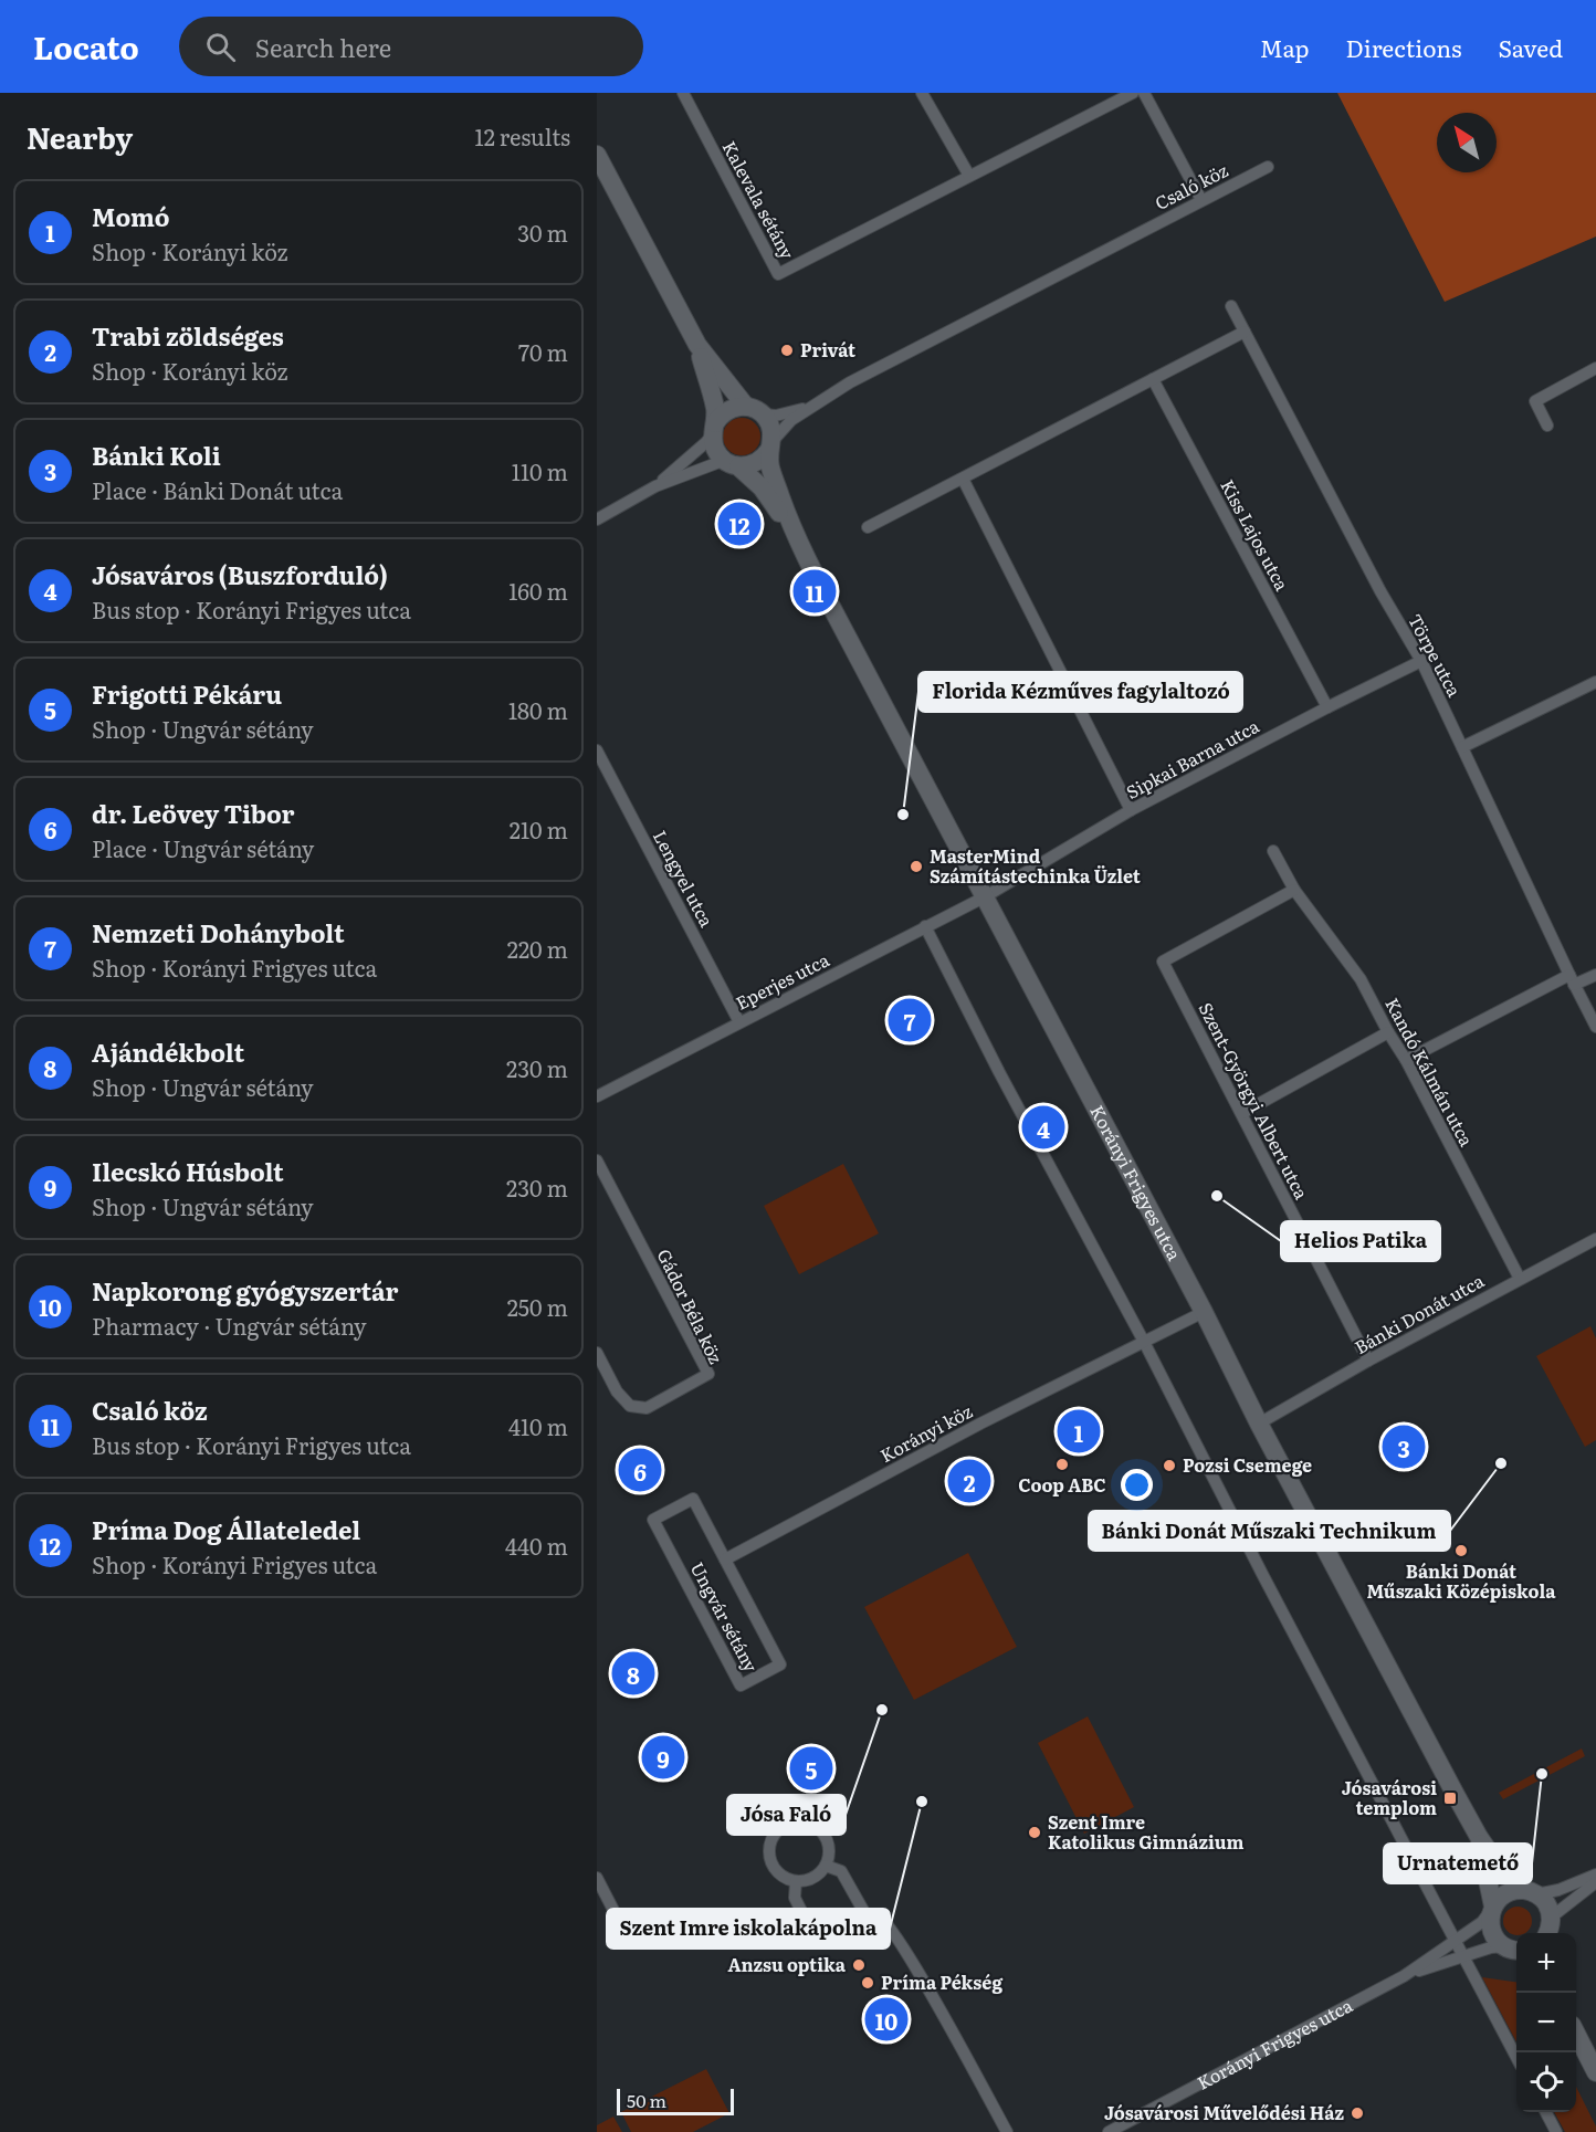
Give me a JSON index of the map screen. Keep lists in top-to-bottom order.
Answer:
{
  "streets": {
    "street": [
      "Csaló köz",
      "Kalevala sétány",
      "Kiss Lajos utca",
      "Törpe utca",
      "Sipkai Barna utca",
      "Lengyel utca",
      "Eperjes utca",
      "Kandó Kálmán utca",
      "Szent-Györgyi Albert utca",
      "Korányi Frigyes utca",
      "Gádor Béla köz",
      "Bánki Donát utca",
      "Korányi köz",
      "Ungvár sétány"
    ]
  },
  "crossings": [
    ["Csaló köz", "Korányi Frigyes utca"],
    ["Kiss Lajos utca", "Sipkai Barna utca"],
    ["Törpe utca", "Sipkai Barna utca"],
    ["Sipkai Barna utca", "Eperjes utca"],
    ["Sipkai Barna utca", "Korányi Frigyes utca"],
    ["Lengyel utca", "Eperjes utca"],
    ["Eperjes utca", "Korányi Frigyes utca"],
    ["Kandó Kálmán utca", "Szent-Györgyi Albert utca"],
    ["Kandó Kálmán utca", "Bánki Donát utca"],
    ["Szent-Györgyi Albert utca", "Bánki Donát utca"],
    ["Korányi Frigyes utca", "Bánki Donát utca"],
    ["Korányi Frigyes utca", "Korányi köz"],
    ["Korányi köz", "Ungvár sétány"]
  ],
  "places": {
    "other": [
      "Privát",
      "Florida Kézműves fagylaltozó",
      "MasterMind Számítástechinka Üzlet",
      "Helios Patika",
      "Bánki Donát Műszaki Technikum",
      "Coop ABC",
      "Pozsi Csemege",
      "Bánki Donát Műszaki Középiskola",
      "Jósa Faló",
      "Urnatemető",
      "Szent Imre iskolakápolna",
      "Szent Imre Katolikus Gimnázium",
      "Anzsu optika",
      "Príma Pékség",
      "Jósavárosi Művelődési Ház"
    ],
    "transit": ["Jósavárosi templom"]
  },
  "scale_bar": "50 m",
  "north": "top left",
  "page": {
    "header": "Locato",
    "search": "Search here",
    "nav": ["Map", "Directions", "Saved"],
    "heading": ["Nearby", "12 results"],
    "list": [
      {
        "mark": "1",
        "name": "Momó",
        "note": "Shop · Korányi köz",
        "value": "30 m"
      },
      {
        "mark": "2",
        "name": "Trabi zöldséges",
        "note": "Shop · Korányi köz",
        "value": "70 m"
      },
      {
        "mark": "3",
        "name": "Bánki Koli",
        "note": "Place · Bánki Donát utca",
        "value": "110 m"
      },
      {
        "mark": "4",
        "name": "Jósaváros (Buszforduló)",
        "note": "Bus stop · Korányi Frigyes utca",
        "value": "160 m"
      },
      {
        "mark": "5",
        "name": "Frigotti Pékáru",
        "note": "Shop · Ungvár sétány",
        "value": "180 m"
      },
      {
        "mark": "6",
        "name": "dr. Leövey Tibor",
        "note": "Place · Ungvár sétány",
        "value": "210 m"
      },
      {
        "mark": "7",
        "name": "Nemzeti Dohánybolt",
        "note": "Shop · Korányi Frigyes utca",
        "value": "220 m"
      },
      {
        "mark": "8",
        "name": "Ajándékbolt",
        "note": "Shop · Ungvár sétány",
        "value": "230 m"
      },
      {
        "mark": "9",
        "name": "Ilecskó Húsbolt",
        "note": "Shop · Ungvár sétány",
        "value": "230 m"
      },
      {
        "mark": "10",
        "name": "Napkorong gyógyszertár",
        "note": "Pharmacy · Ungvár sétány",
        "value": "250 m"
      },
      {
        "mark": "11",
        "name": "Csaló köz",
        "note": "Bus stop · Korányi Frigyes utca",
        "value": "410 m"
      },
      {
        "mark": "12",
        "name": "Príma Dog Állateledel",
        "note": "Shop · Korányi Frigyes utca",
        "value": "440 m"
      }
    ],
    "pins": [
      "12",
      "11",
      "7",
      "4",
      "1",
      "3",
      "6",
      "2",
      "8",
      "9",
      "5",
      "10"
    ],
    "map_buttons": ["+", "−"],
    "scale": "50 m"
  }
}
